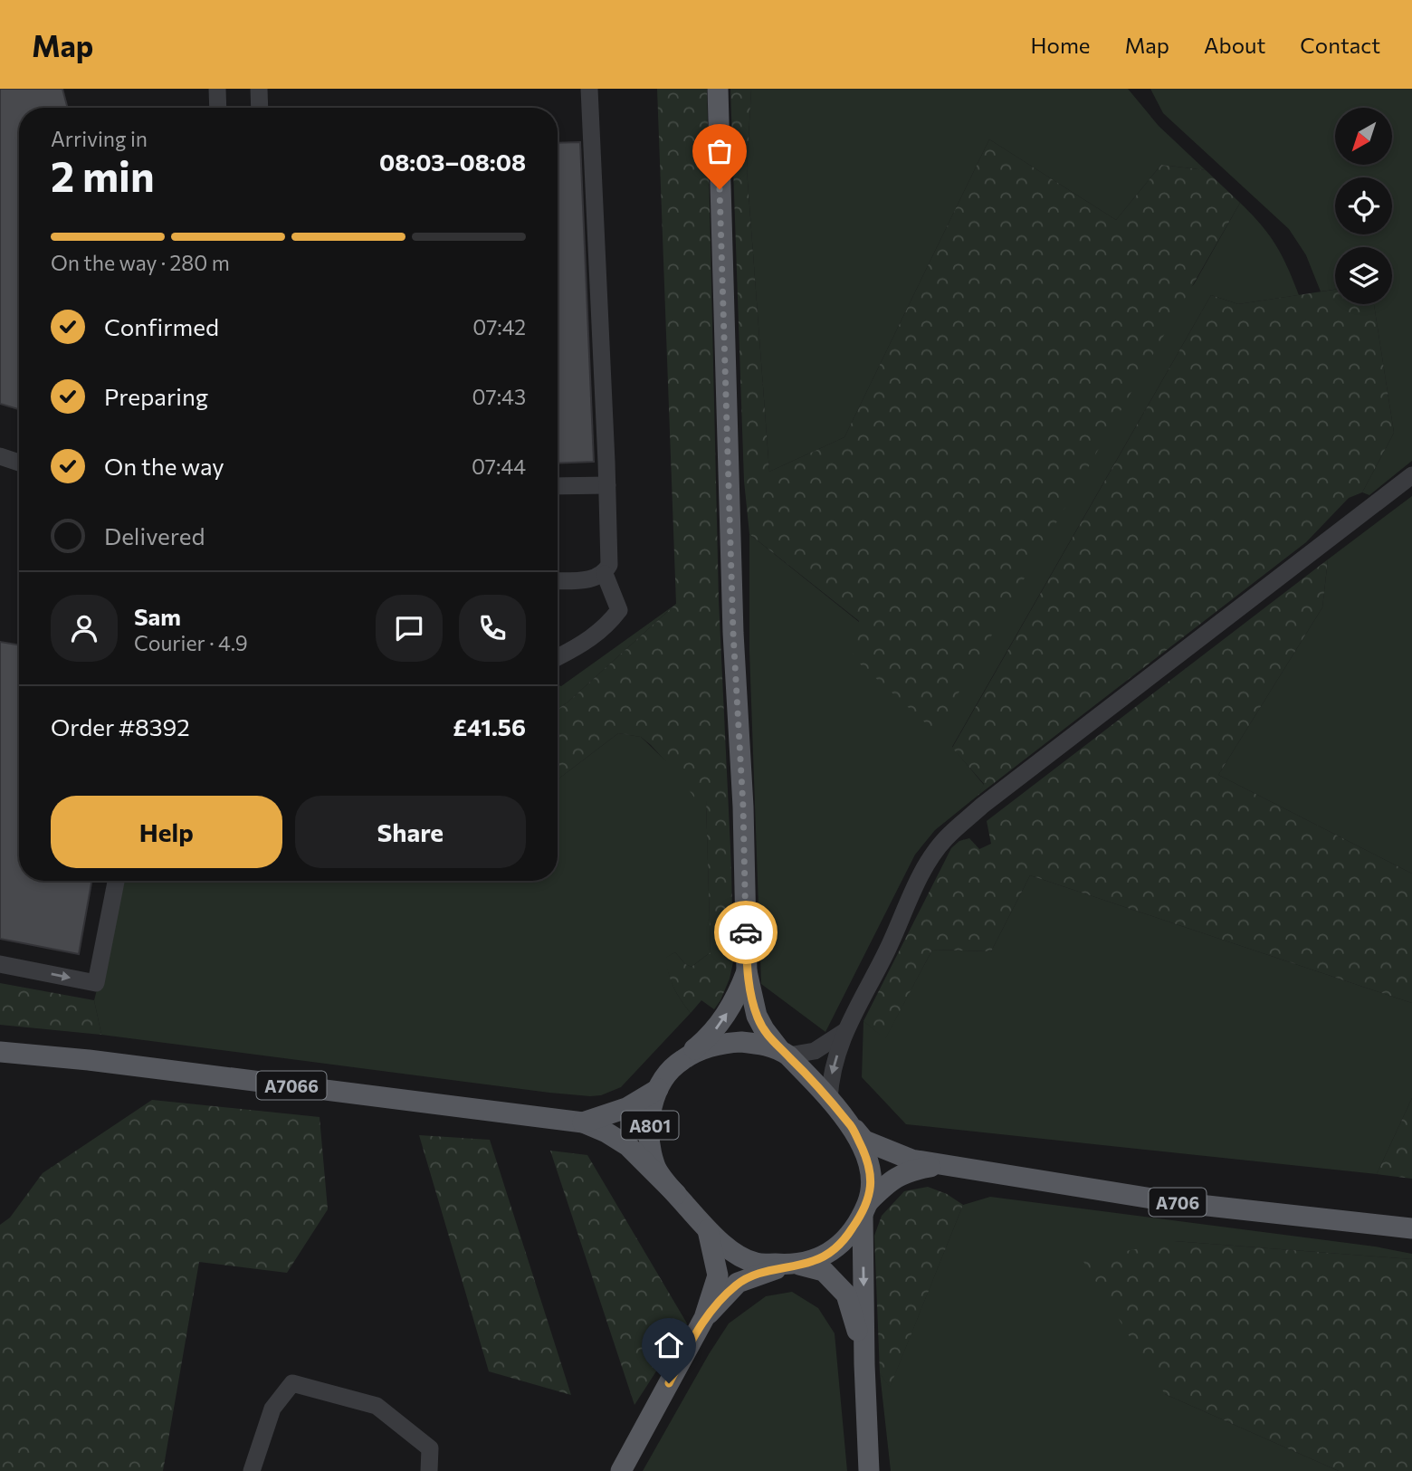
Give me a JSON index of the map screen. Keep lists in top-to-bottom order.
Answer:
{
  "streets": {
    "main road": ["A7066", "A801", "A706"]
  },
  "crossings": [
    ["A7066", "A801"],
    ["A7066", "A706"],
    ["A801", "A706"]
  ],
  "north": "bottom left",
  "page": {
    "header": "Map",
    "nav": [
      "Home",
      "Map",
      "About",
      "Contact"
    ],
    "heading": ["2 min", "Arriving in", "08:03–08:08"],
    "panel": [
      "Sam",
      "Courier · 4.9",
      "Order #8392",
      "£41.56"
    ],
    "bar": "On the way · 280 m",
    "list": [
      ["Confirmed", "07:42"],
      ["Preparing", "07:43"],
      ["On the way", "07:44"],
      "Delivered"
    ],
    "buttons": ["Help", "Share"]
  }
}
